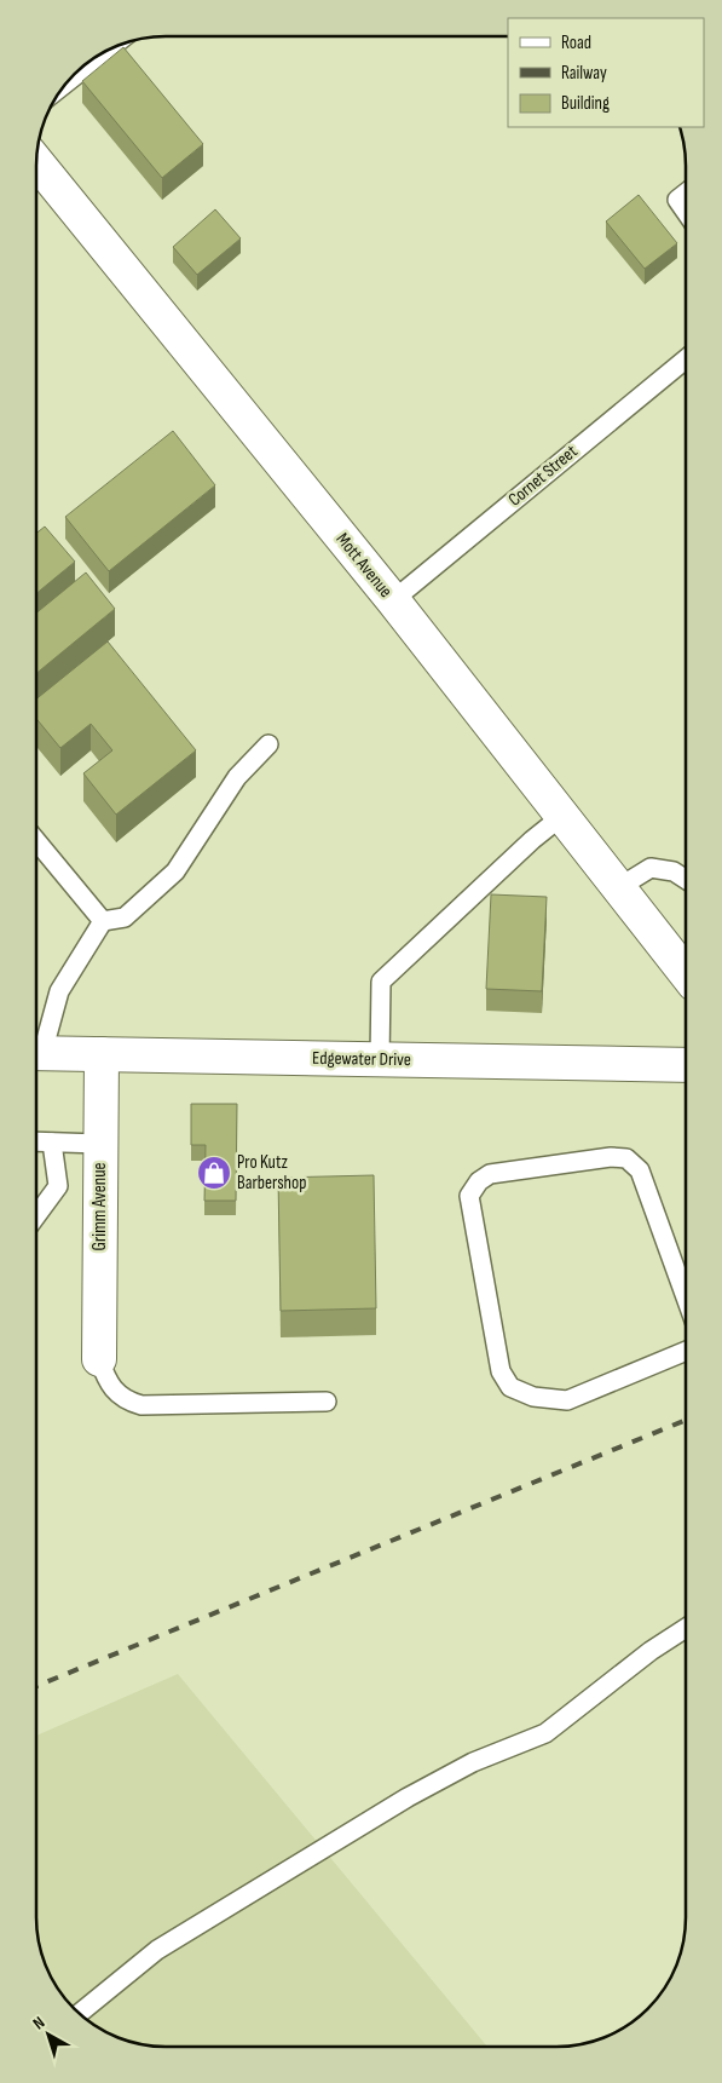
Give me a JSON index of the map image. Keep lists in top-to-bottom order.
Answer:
{
  "streets": {
    "street": ["Mott Avenue", "Edgewater Drive", "Grimm Avenue"],
    "lane": ["Cornet Street"]
  },
  "crossings": [
    ["Cornet Street", "Mott Avenue"],
    ["Edgewater Drive", "Grimm Avenue"]
  ],
  "places": {
    "shop": ["Pro Kutz Barbershop"]
  },
  "legend": ["Road", "Railway", "Building"],
  "north": "top left"
}
